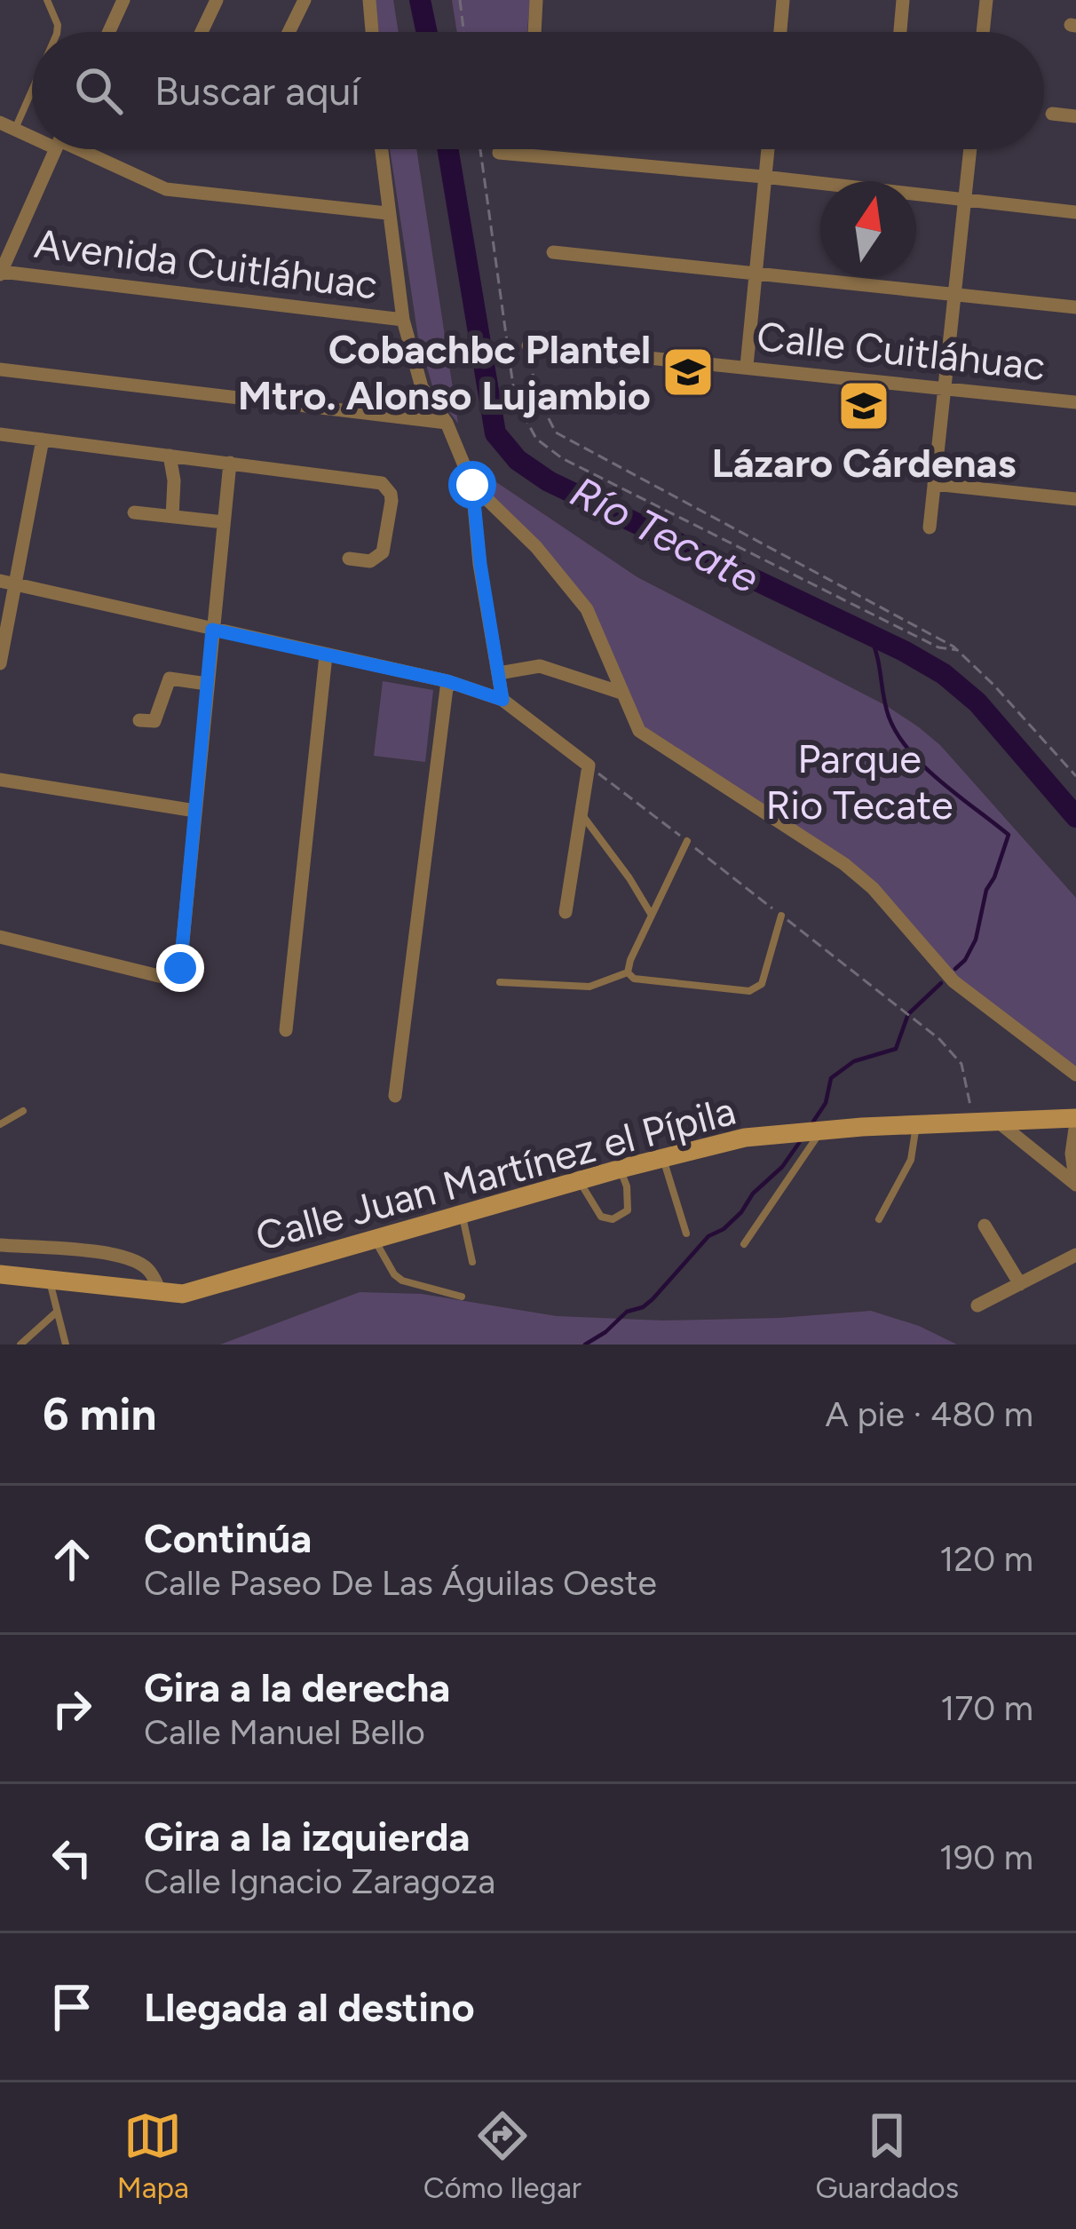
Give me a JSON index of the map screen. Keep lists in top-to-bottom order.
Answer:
{
  "streets": {
    "main road": ["Calle Juan Martínez el Pípila"],
    "street": ["Avenida Cuitláhuac", "Calle Cuitláhuac"]
  },
  "water": ["Río Tecate"],
  "parks": ["Parque Rio Tecate"],
  "places": {
    "school or university": ["Cobachbc Plantel Mtro. Alonso Lujambio", "Lázaro Cárdenas"]
  },
  "north": "top",
  "page": {
    "search": "Buscar aquí",
    "heading": ["6 min", "A pie · 480 m"],
    "list": [
      ["Continúa", "Calle Paseo De Las Águilas Oeste", "120 m"],
      ["Gira a la derecha", "Calle Manuel Bello", "170 m"],
      ["Gira a la izquierda", "Calle Ignacio Zaragoza", "190 m"],
      "Llegada al destino"
    ],
    "nav": ["Mapa", "Cómo llegar", "Guardados"]
  }
}
